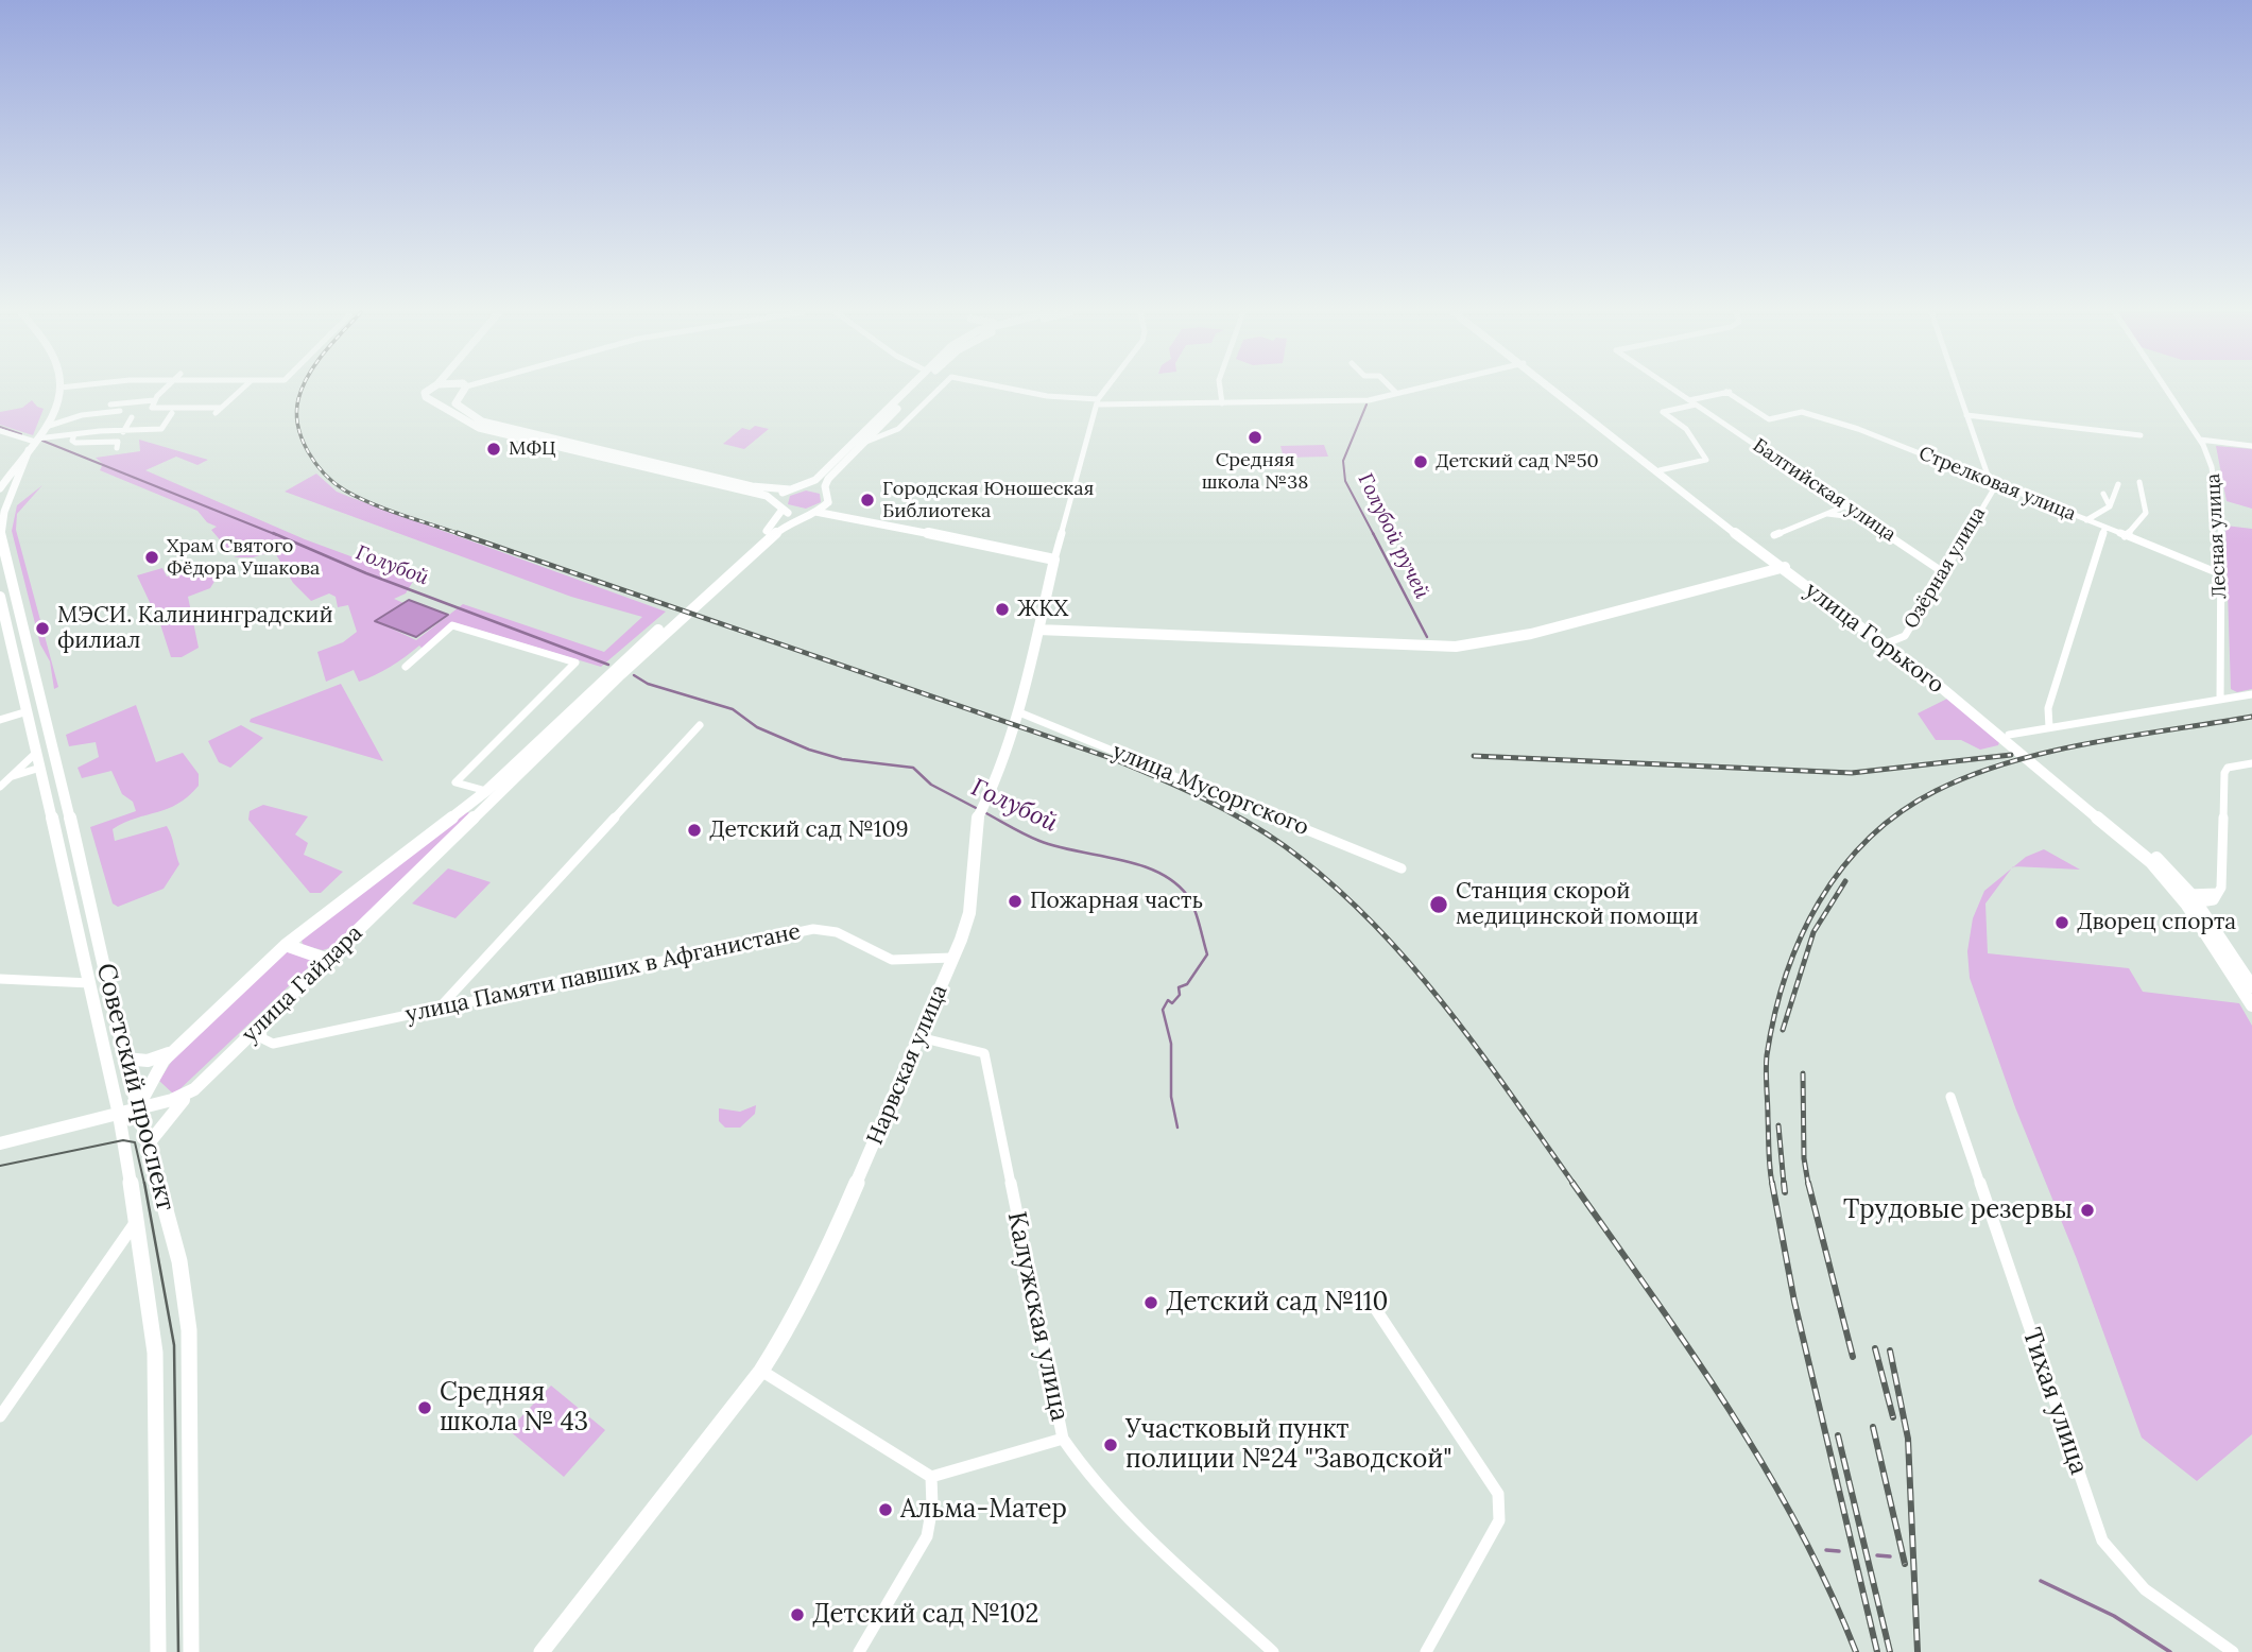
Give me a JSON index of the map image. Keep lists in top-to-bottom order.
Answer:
{
  "streets": {
    "main road": [
      "улица Горького",
      "улица Гайдара",
      "Нарвская улица",
      "Советский проспект"
    ],
    "street": [
      "Стрелковая улица",
      "Балтийская улица",
      "Лесная улица",
      "Озёрная улица",
      "улица Мусоргского",
      "улица Памяти павших в Афганистане",
      "Калужская улица",
      "Тихая улица"
    ]
  },
  "crossings": [
    ["Стрелковая улица", "Балтийская улица"],
    ["Стрелковая улица", "Лесная улица"],
    ["Стрелковая улица", "Озёрная улица"],
    ["Балтийская улица", "Озёрная улица"],
    ["Озёрная улица", "улица Горького"],
    ["улица Мусоргского", "Нарвская улица"],
    ["улица Памяти павших в Афганистане", "улица Гайдара"],
    ["улица Памяти павших в Афганистане", "Нарвская улица"],
    ["улица Гайдара", "Советский проспект"],
    ["Нарвская улица", "Калужская улица"]
  ],
  "water": ["Голубой ручей", "Голубой"],
  "places": [
    "Средняя школа №38",
    "МФЦ",
    "Детский сад №50",
    "Городская Юношеская Библиотека",
    "Храм Святого Фёдора Ушакова",
    "ЖКХ",
    "МЭСИ. Калининградский филиал",
    "Детский сад №109",
    "Пожарная часть",
    "Станция скорой медицинской помощи",
    "Дворец спорта",
    "Трудовые резервы",
    "Детский сад №110",
    "Средняя школа № 43",
    "Участковый пункт полиции №24 \"Заводской\"",
    "Альма-Матер",
    "Детский сад №102"
  ]
}
